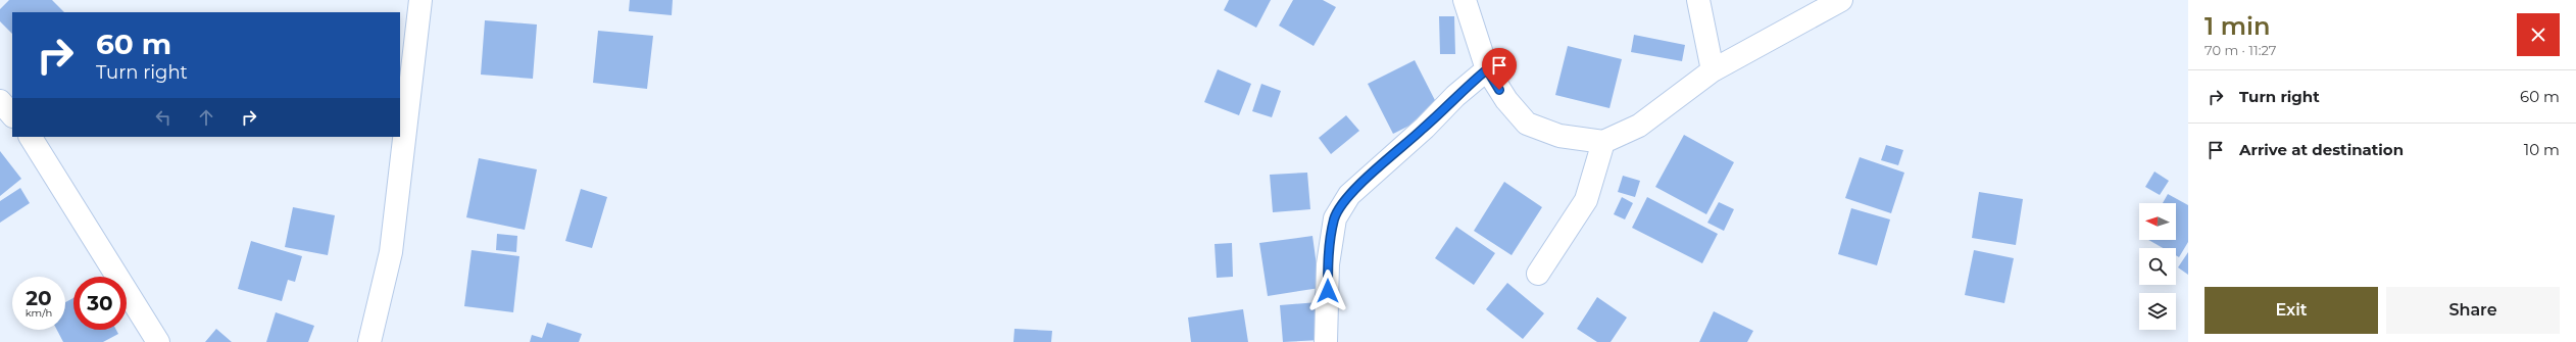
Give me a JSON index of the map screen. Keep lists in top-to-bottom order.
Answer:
{
  "north": "left",
  "page": {
    "heading": ["1 min", "70 m · 11:27"],
    "turn": ["60 m", "Turn right"],
    "list": [
      {
        "name": "Turn right",
        "value": "60 m"
      },
      {
        "name": "Arrive at destination",
        "value": "10 m"
      }
    ],
    "speed": "20 km/h",
    "limit": "30",
    "buttons": ["Exit", "Share"]
  }
}
